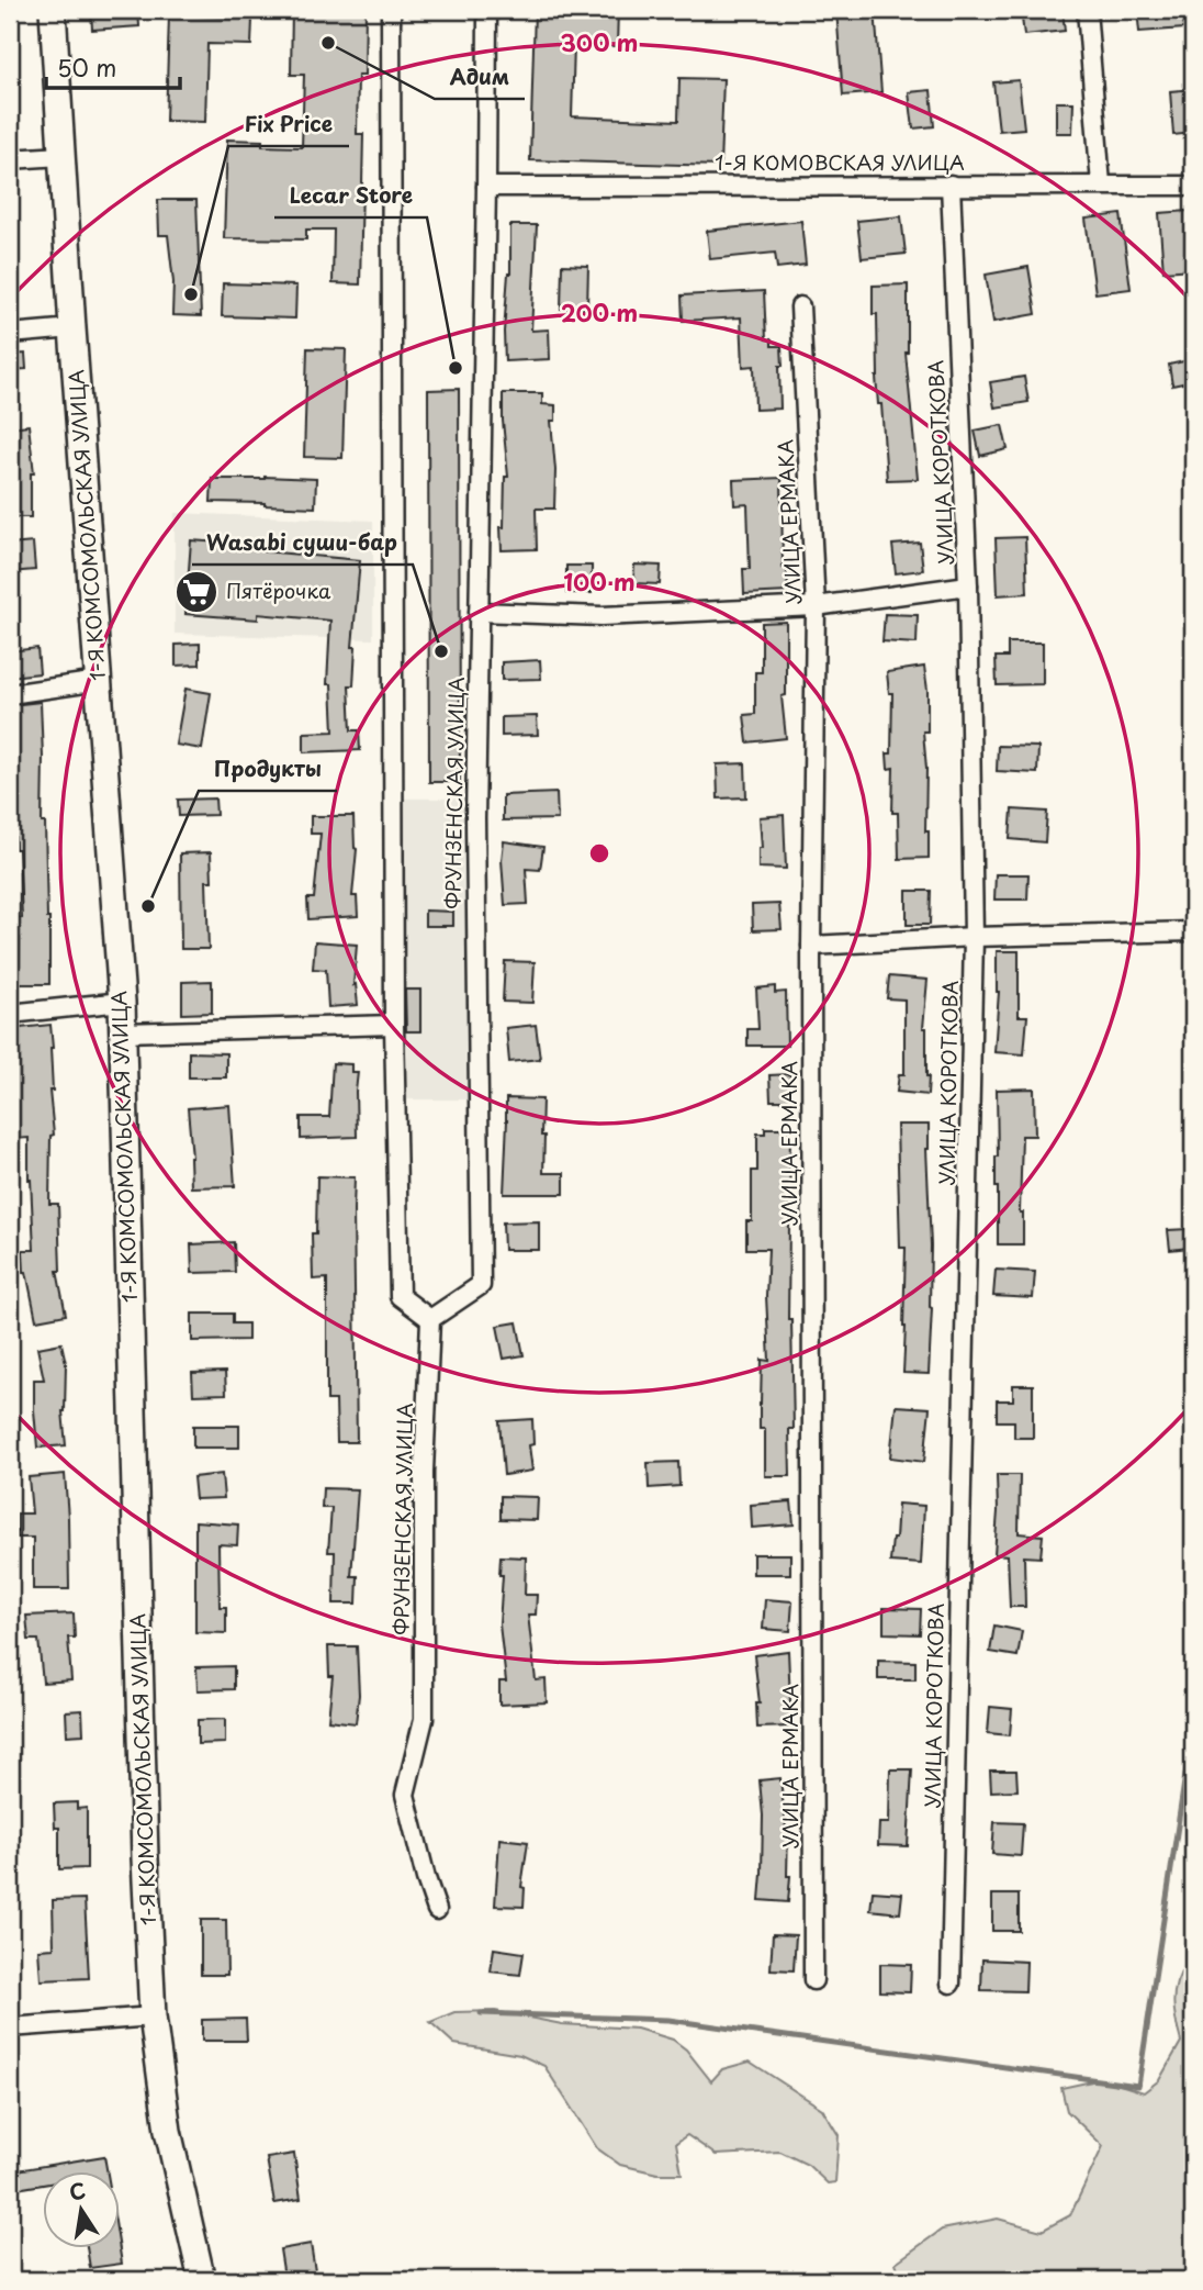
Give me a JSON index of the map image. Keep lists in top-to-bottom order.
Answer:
{
  "streets": {
    "main road": ["1-Я КОМСОМОЛЬСКАЯ УЛИЦА"],
    "street": [
      "1-Я КОМОВСКАЯ УЛИЦА",
      "УЛИЦА КОРОТКОВА",
      "УЛИЦА ЕРМАКА",
      "ФРУНЗЕНСКАЯ УЛИЦА"
    ]
  },
  "crossings": [
    ["1-Я КОМОВСКАЯ УЛИЦА", "УЛИЦА КОРОТКОВА"],
    ["1-Я КОМОВСКАЯ УЛИЦА", "ФРУНЗЕНСКАЯ УЛИЦА"]
  ],
  "places": {
    "other": [
      "Адим",
      "Fix Price",
      "Lecar Store",
      "Wasabi суши-бар",
      "Продукты"
    ],
    "supermarket": ["Пятёрочка"]
  },
  "scale_bar": "50 m",
  "north": "top",
  "rings": ["300 m", "200 m", "100 m"]
}
